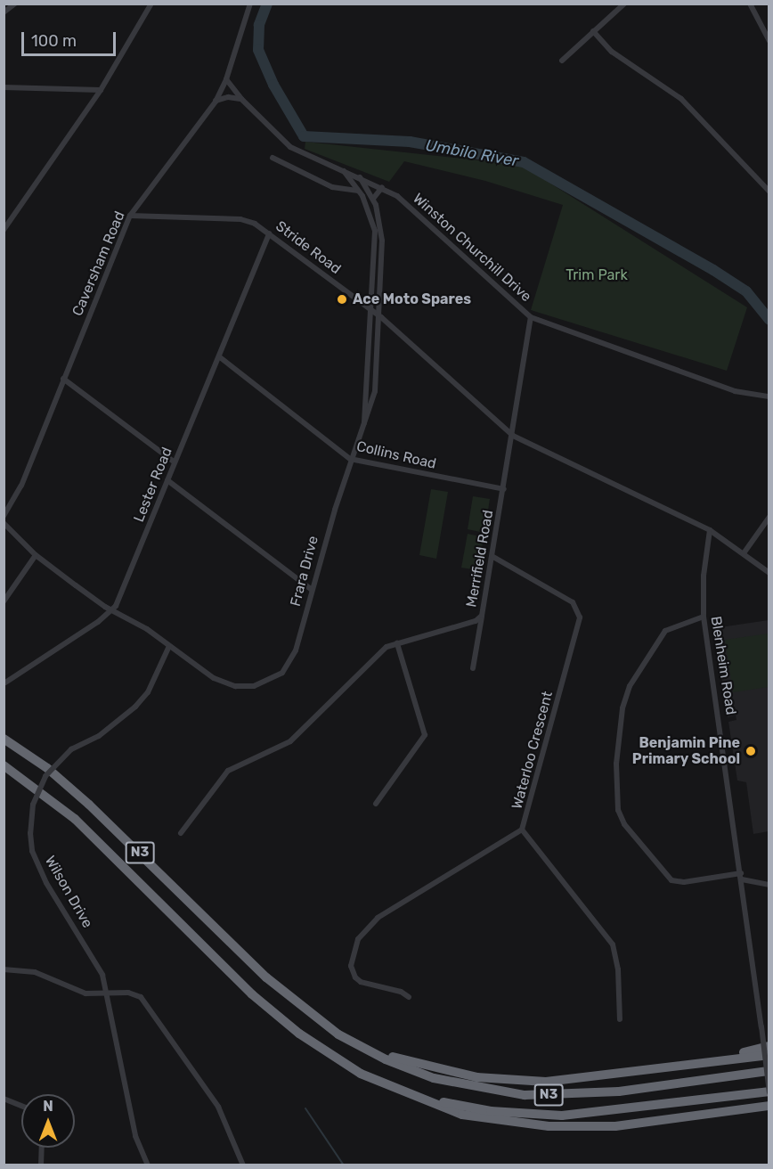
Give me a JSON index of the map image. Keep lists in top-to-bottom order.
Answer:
{
  "streets": {
    "highway": ["N3"],
    "street": [
      "Stride Road",
      "Winston Churchill Drive",
      "Caversham Road",
      "Collins Road",
      "Lester Road",
      "Merrifield Road",
      "Frara Drive",
      "Blenheim Road",
      "Waterloo Crescent",
      "Wilson Drive"
    ]
  },
  "crossings": [
    ["Stride Road", "Caversham Road"],
    ["Stride Road", "Lester Road"],
    ["Stride Road", "Merrifield Road"],
    ["Stride Road", "Frara Drive"],
    ["Stride Road", "Blenheim Road"],
    ["Winston Churchill Drive", "Caversham Road"],
    ["Winston Churchill Drive", "Merrifield Road"],
    ["Winston Churchill Drive", "Frara Drive"],
    ["Collins Road", "Lester Road"],
    ["Collins Road", "Merrifield Road"],
    ["Collins Road", "Frara Drive"],
    ["Merrifield Road", "Waterloo Crescent"],
    ["Frara Drive", "Wilson Drive"],
    ["Blenheim Road", "N3"]
  ],
  "water": ["Umbilo River"],
  "parks": ["Trim Park"],
  "places": ["Ace Moto Spares", "Benjamin Pine Primary School"],
  "scale_bar": "100 m",
  "north": "top"
}
